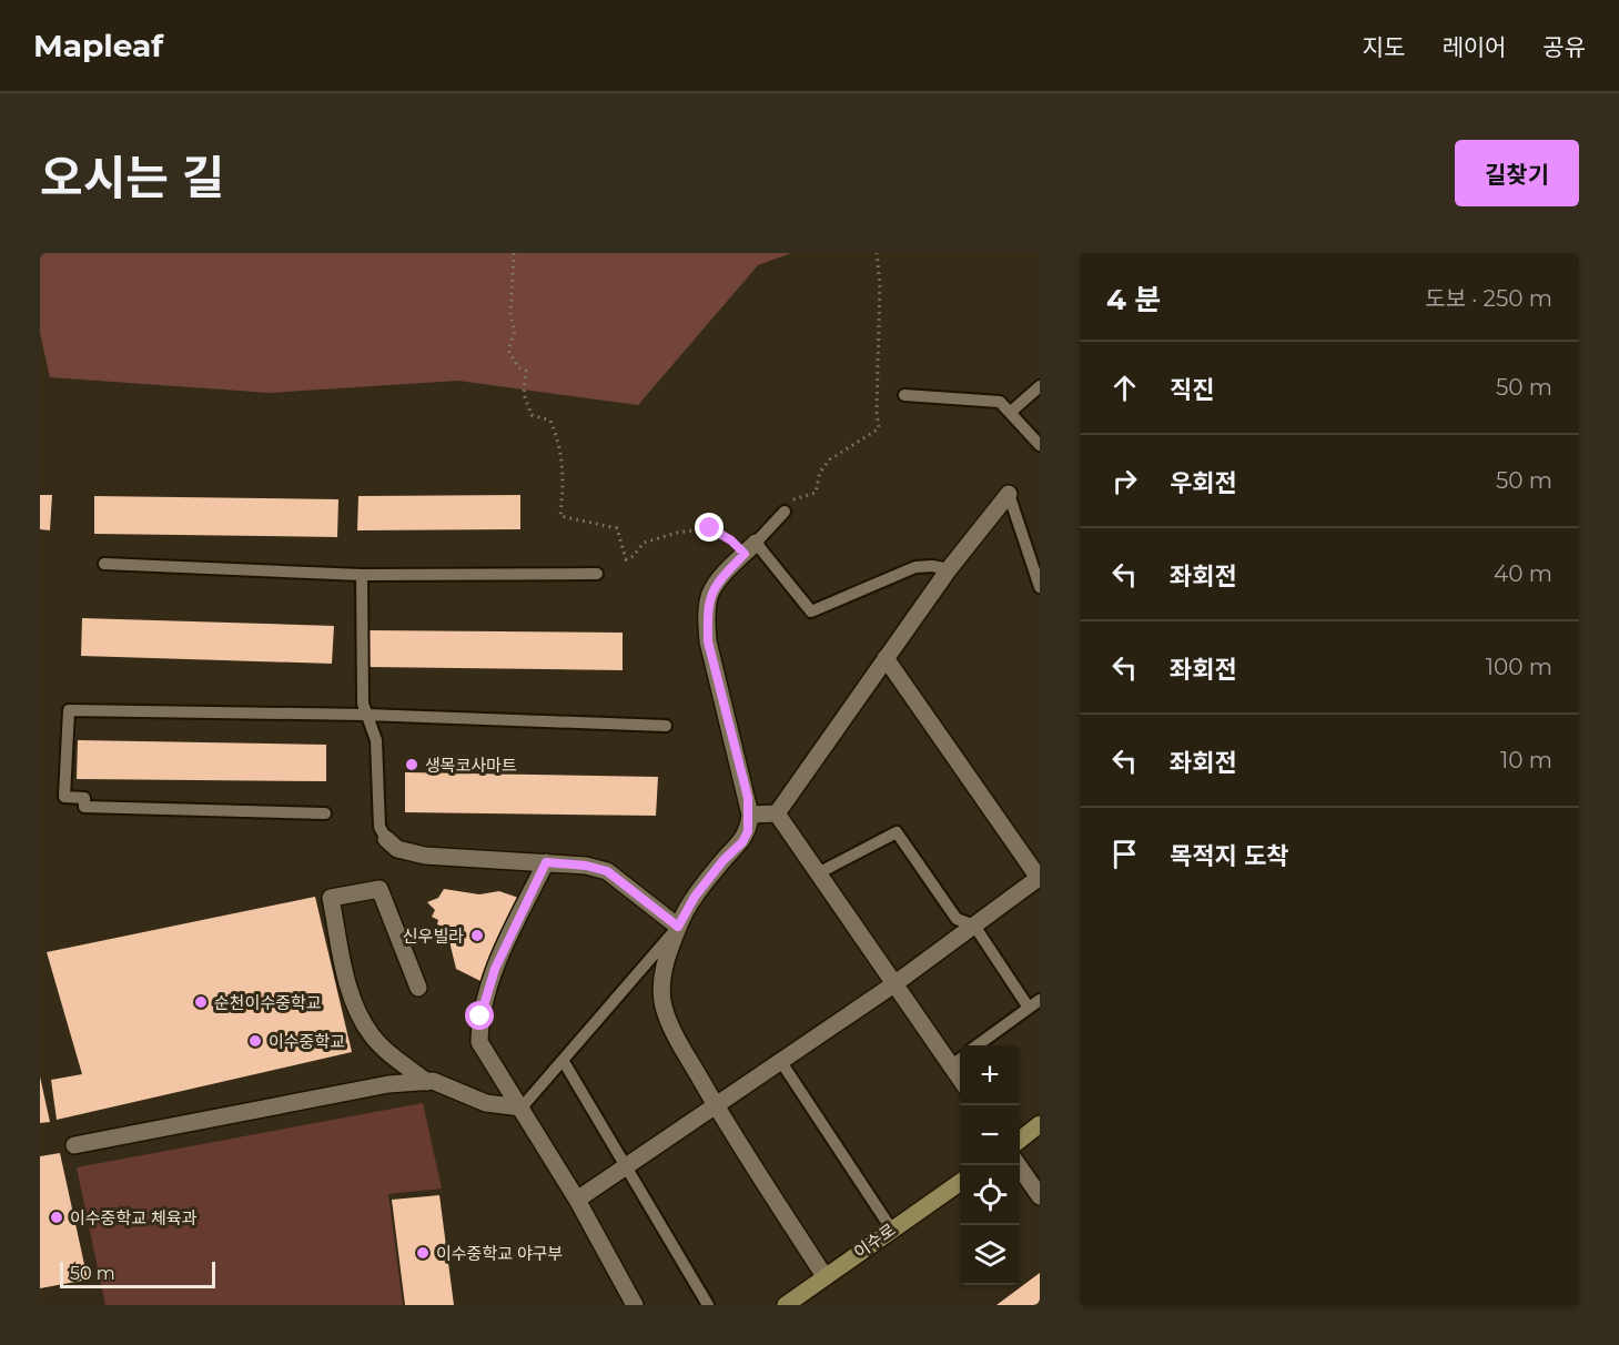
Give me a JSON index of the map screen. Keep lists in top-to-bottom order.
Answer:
{
  "streets": {
    "main road": ["이수로"]
  },
  "places": [
    "생목코사마트",
    "신우빌라",
    "순천이수중학교",
    "이수중학교",
    "이수중학교 체육과",
    "이수중학교 야구부"
  ],
  "scale_bar": "50 m",
  "page": {
    "header": "Mapleaf",
    "nav": ["지도", "레이어", "공유"],
    "title": "오시는 길",
    "buttons": "길찾기",
    "heading": ["4 분", "도보 · 250 m"],
    "list": [
      ["직진", "50 m"],
      ["우회전", "50 m"],
      ["좌회전", "40 m"],
      ["좌회전", "100 m"],
      ["좌회전", "10 m"],
      "목적지 도착"
    ],
    "map_buttons": ["+", "−"],
    "scale": "50 m"
  }
}
